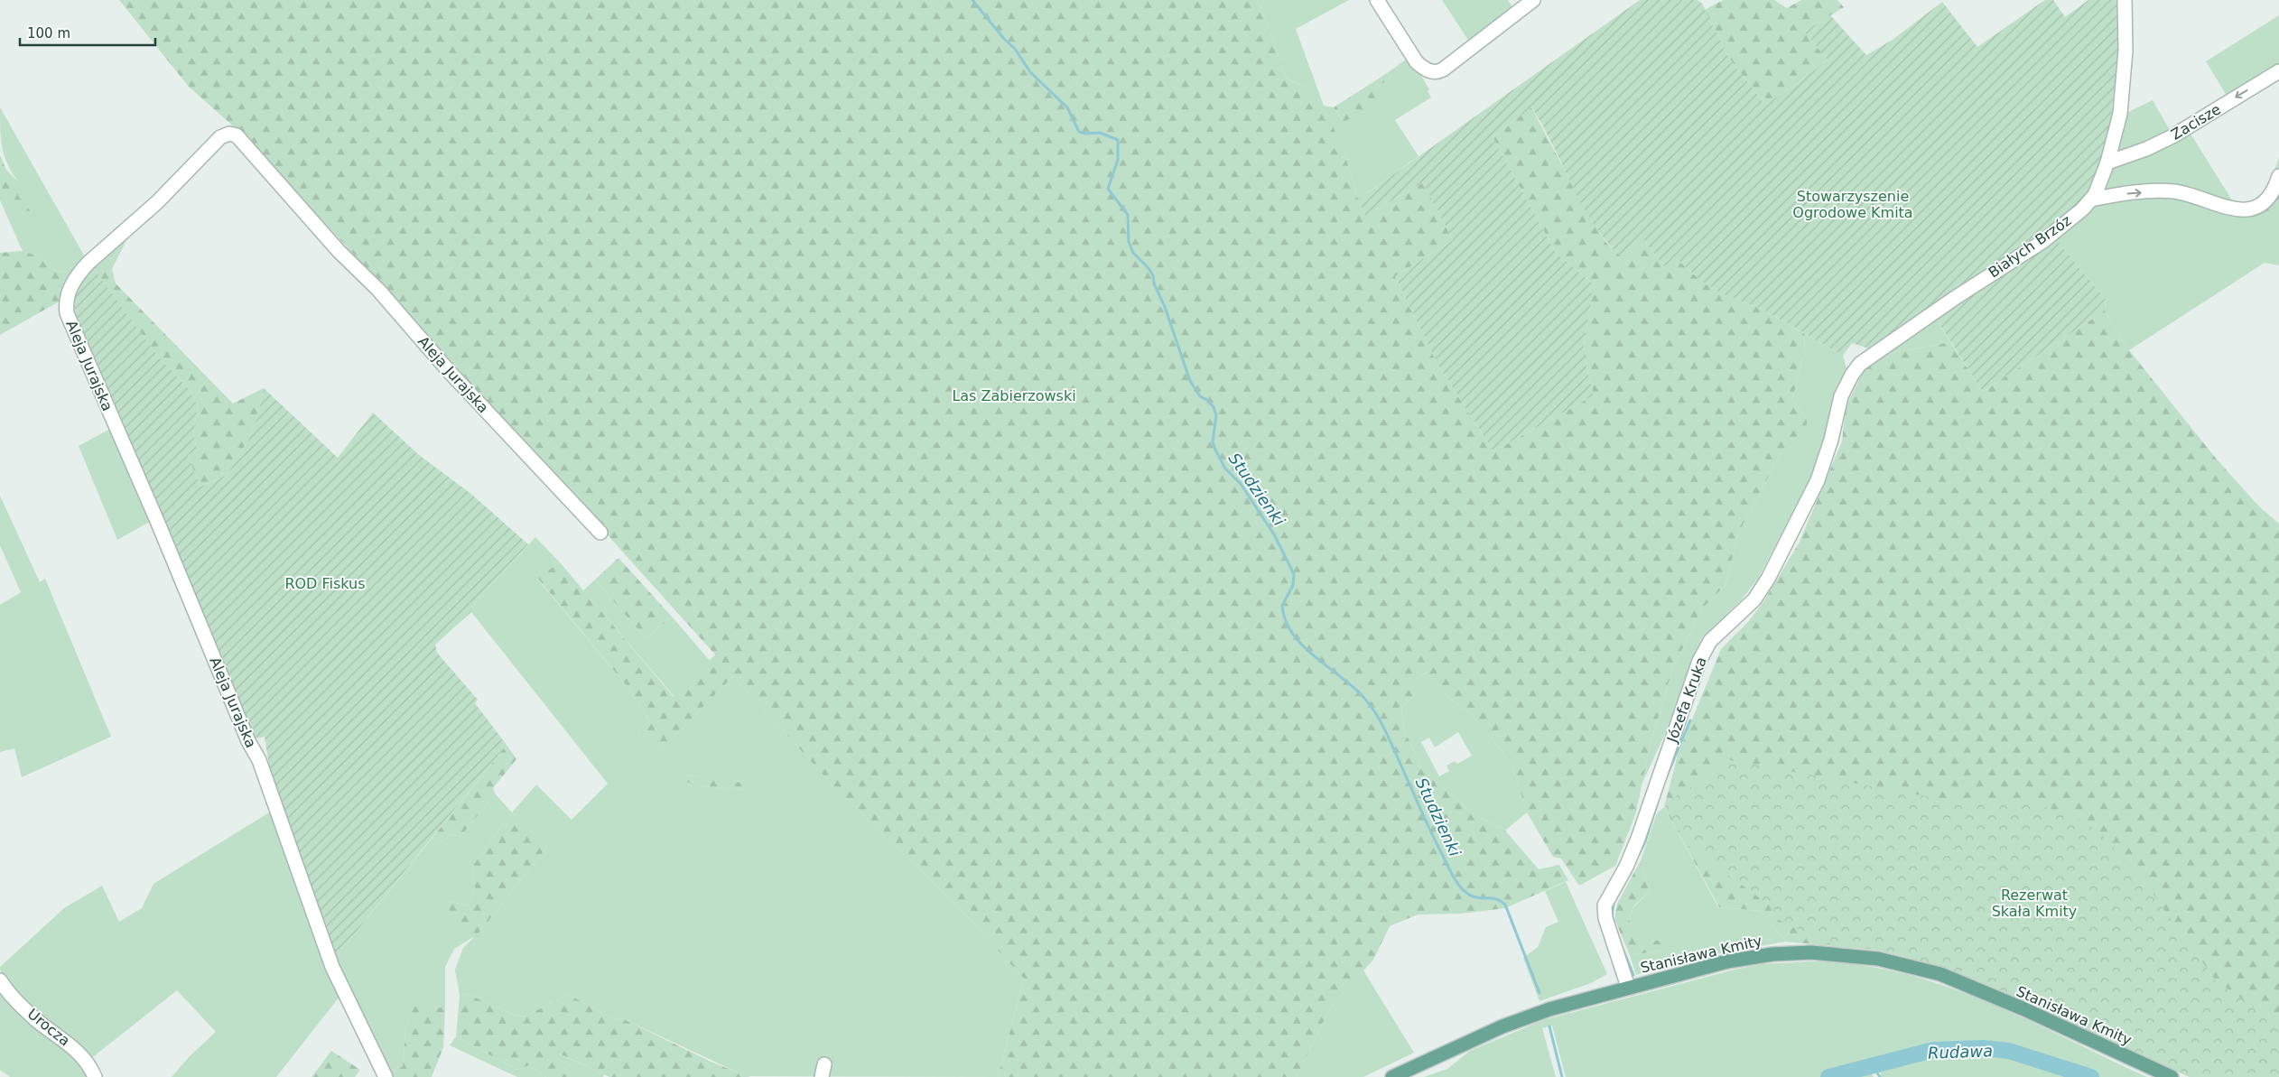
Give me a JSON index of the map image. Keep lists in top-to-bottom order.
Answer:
{
  "streets": {
    "main road": ["Stanisława Kmity"],
    "street": [
      "Zacisze",
      "Białych Brzóz",
      "Aleja Jurajska",
      "Józefa Kruka",
      "Urocza"
    ]
  },
  "crossings": [
    ["Zacisze", "Białych Brzóz"],
    ["Białych Brzóz", "Józefa Kruka"],
    ["Józefa Kruka", "Stanisława Kmity"]
  ],
  "one_way": ["Zacisze"],
  "water": ["Studzienki", "Rudawa"],
  "parks": [
    "Stowarzyszenie Ogrodowe Kmita",
    "Las Zabierzowski",
    "ROD Fiskus",
    "Rezerwat Skała Kmity"
  ],
  "scale_bar": "100 m"
}
